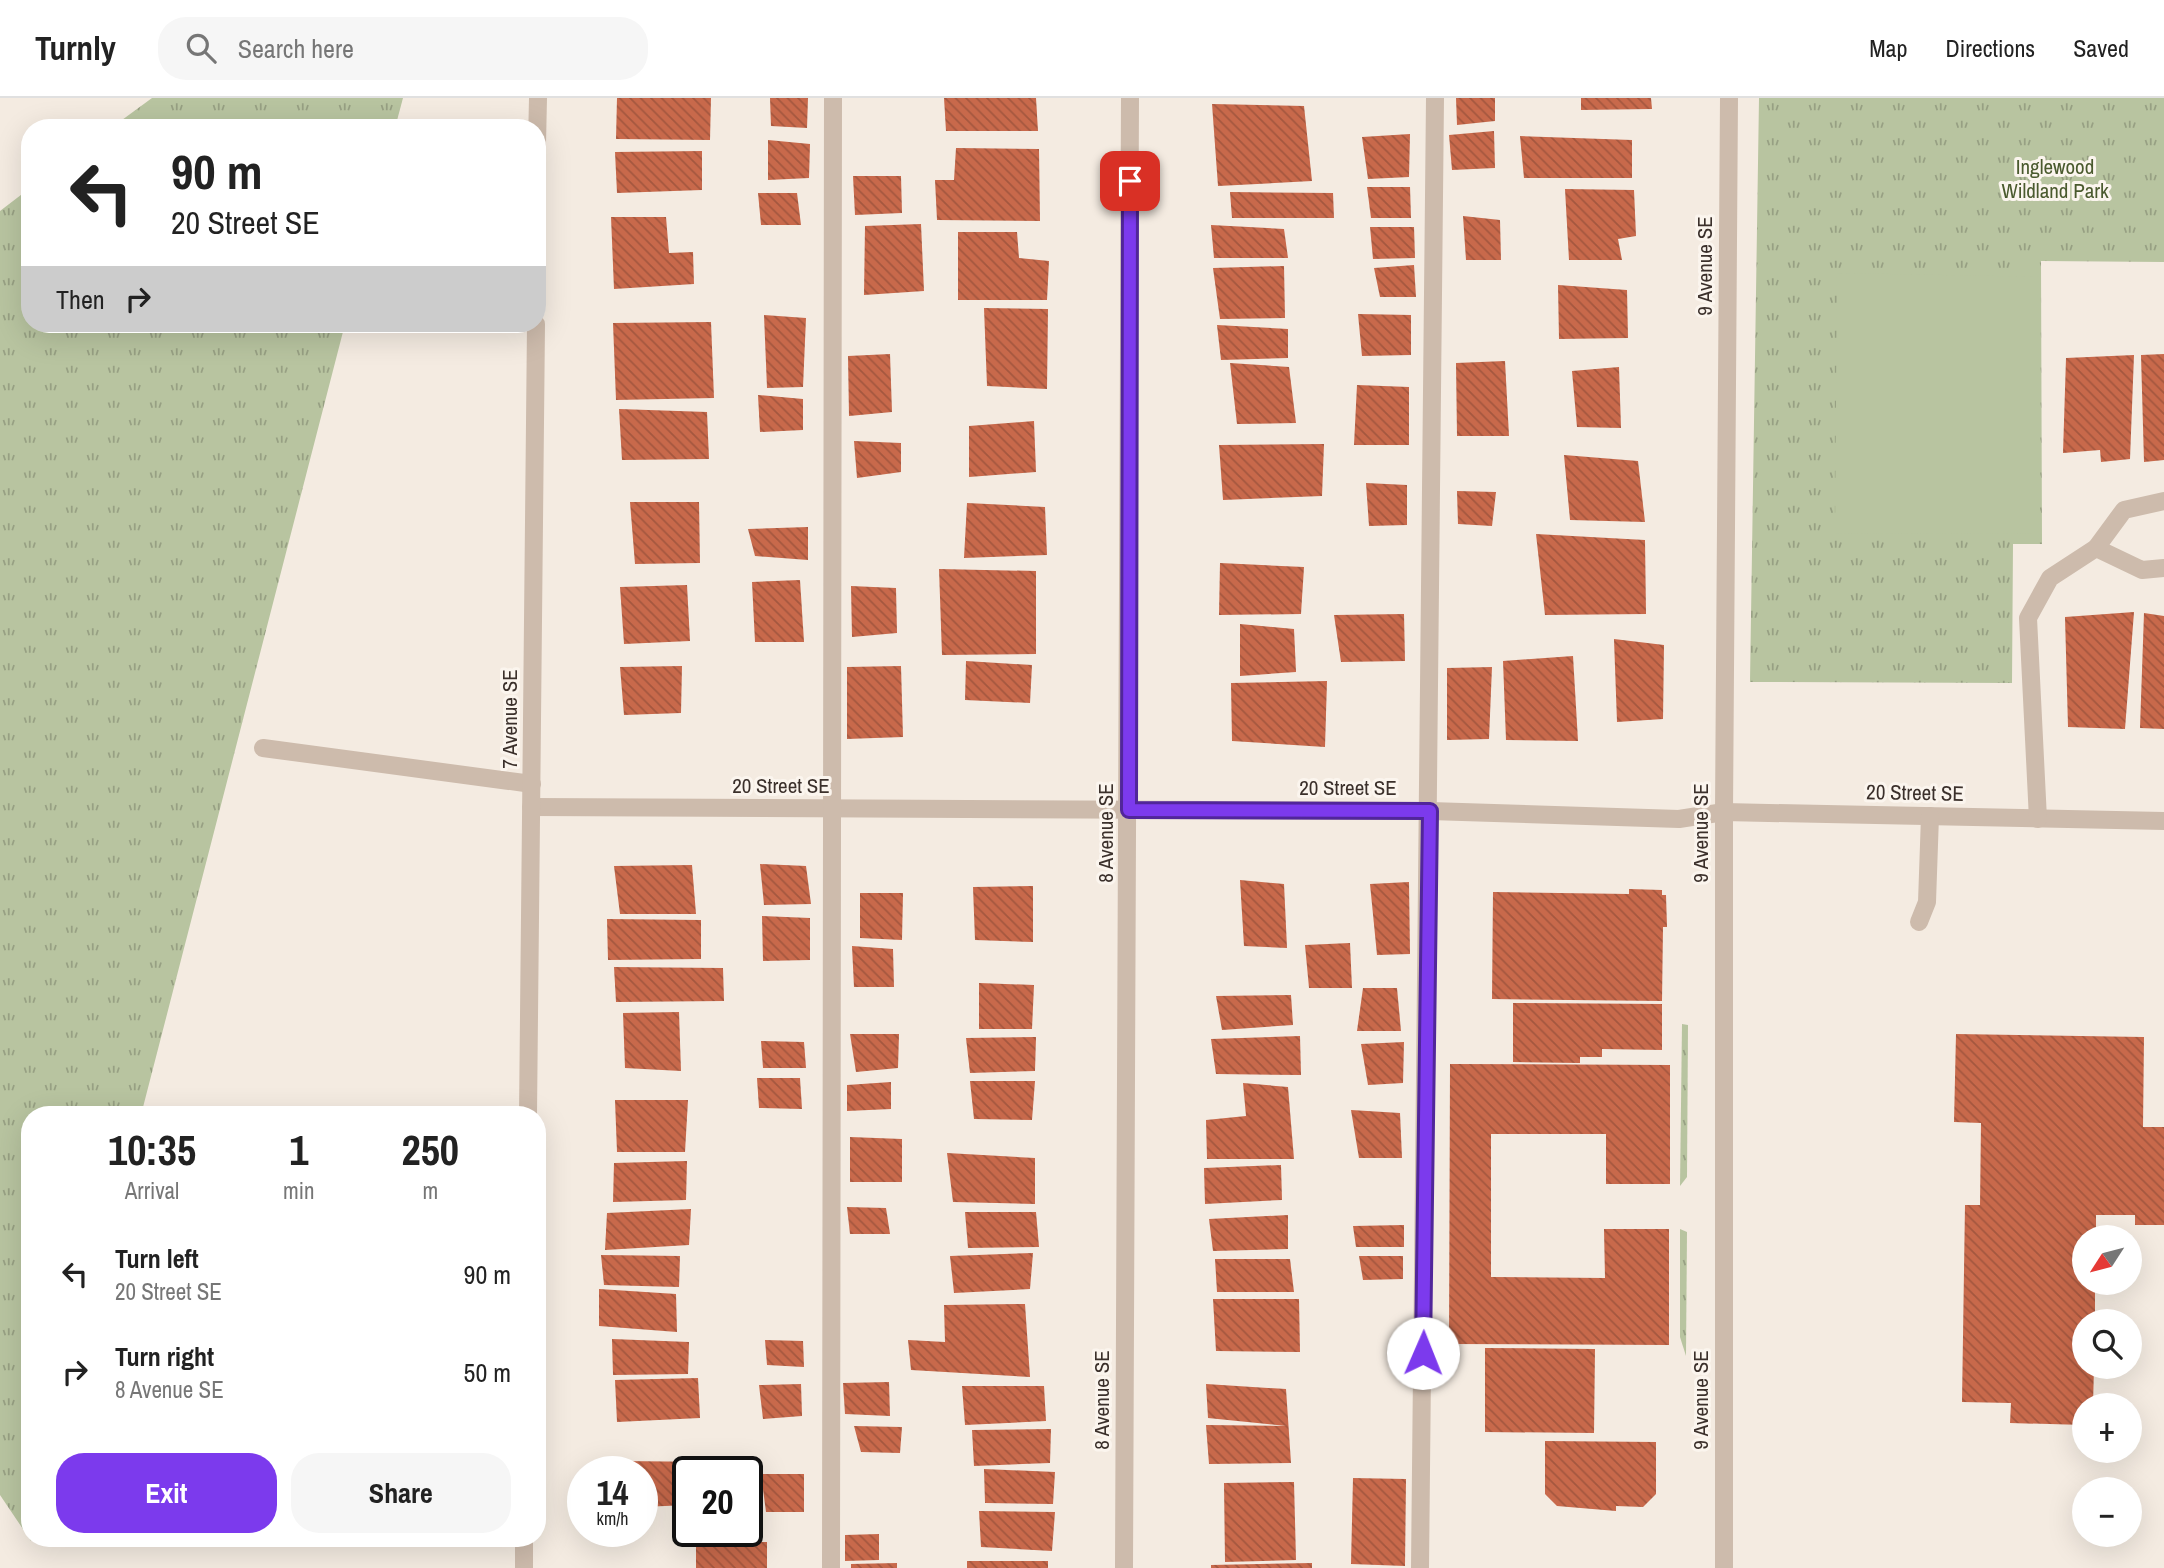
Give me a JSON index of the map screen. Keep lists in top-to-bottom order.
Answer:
{
  "streets": {
    "street": [
      "9 Avenue SE",
      "7 Avenue SE",
      "20 Street SE",
      "8 Avenue SE"
    ]
  },
  "crossings": [
    ["9 Avenue SE", "20 Street SE"],
    ["7 Avenue SE", "20 Street SE"],
    ["20 Street SE", "8 Avenue SE"]
  ],
  "parks": ["Inglewood Wildland Park"],
  "north": "bottom left",
  "page": {
    "header": "Turnly",
    "search": "Search here",
    "nav": ["Map", "Directions", "Saved"],
    "turn": ["90 m", "20 Street SE"],
    "then": "Then",
    "eta": [
      "10:35",
      "Arrival",
      "1",
      "min",
      "250",
      "m"
    ],
    "map_buttons": ["+", "−"],
    "list": [
      {
        "name": "Turn left",
        "note": "20 Street SE",
        "value": "90 m"
      },
      {
        "name": "Turn right",
        "note": "8 Avenue SE",
        "value": "50 m"
      }
    ],
    "buttons": ["Exit", "Share"],
    "speed": "14 km/h",
    "limit": "20"
  }
}
